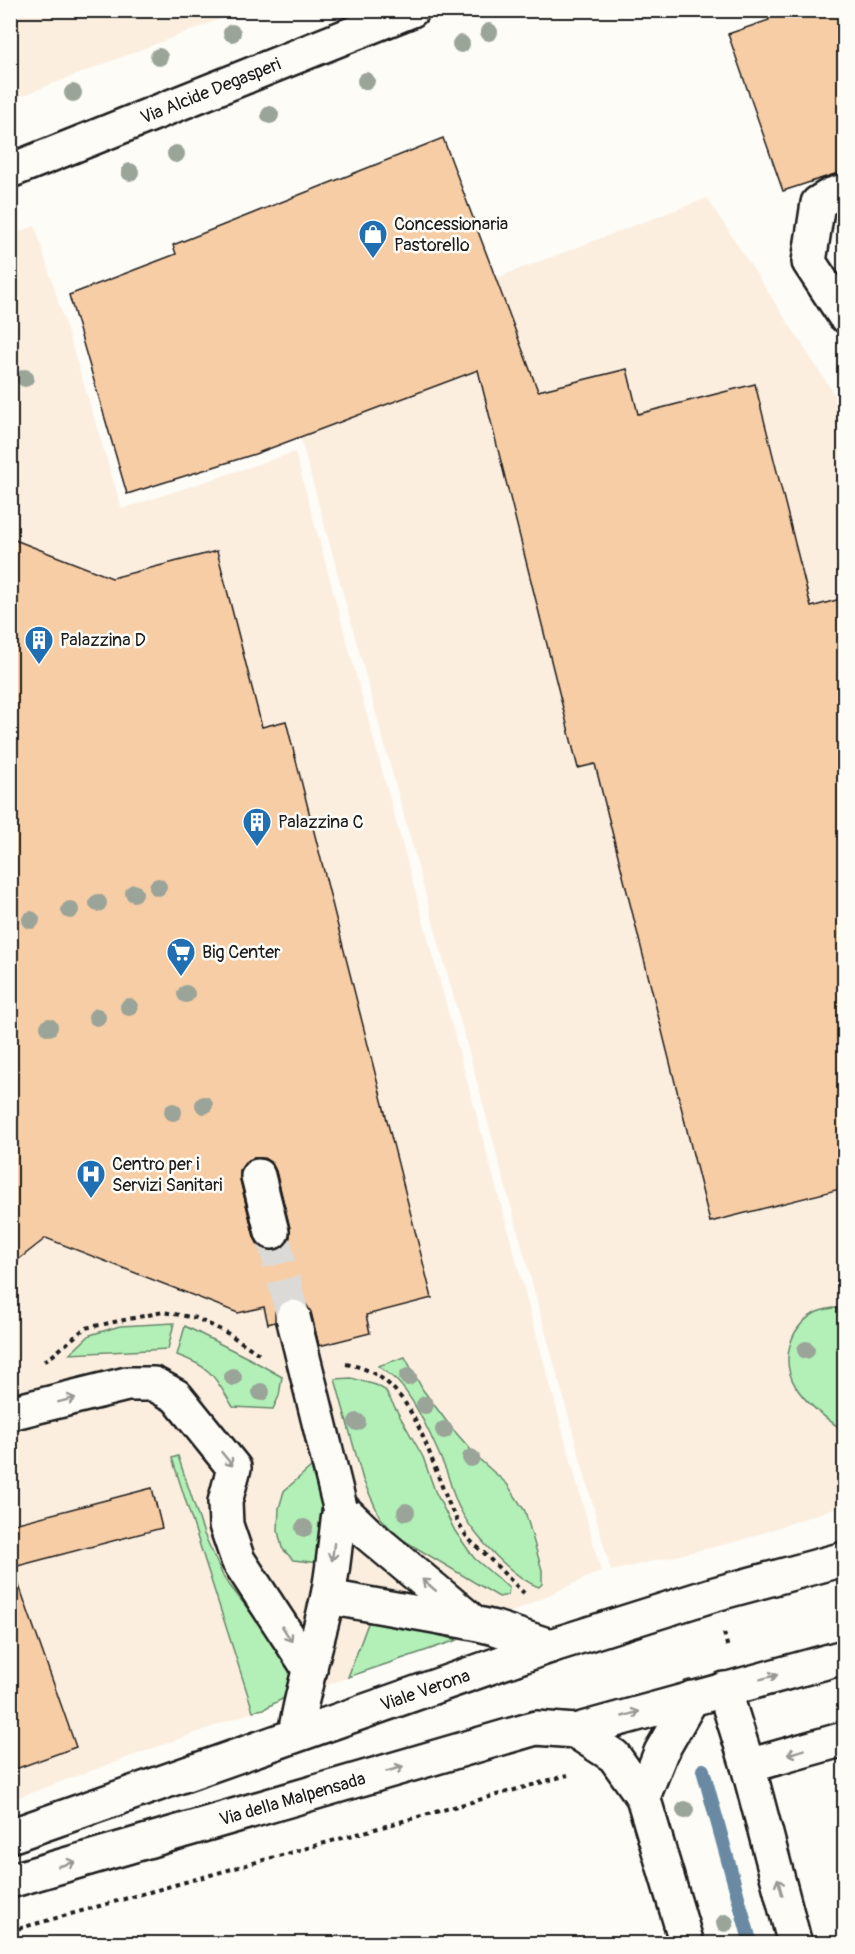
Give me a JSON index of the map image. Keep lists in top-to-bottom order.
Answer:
{
  "streets": {
    "street": ["Via Alcide Degasperi", "Viale Verona", "Via della Malpensada"]
  },
  "one_way": ["Via della Malpensada"],
  "places": {
    "shop": ["Concessionaria Pastorello"],
    "building": ["Palazzina D", "Palazzina C"],
    "supermarket": ["Big Center"],
    "hospital": ["Centro per i Servizi Sanitari"]
  }
}
